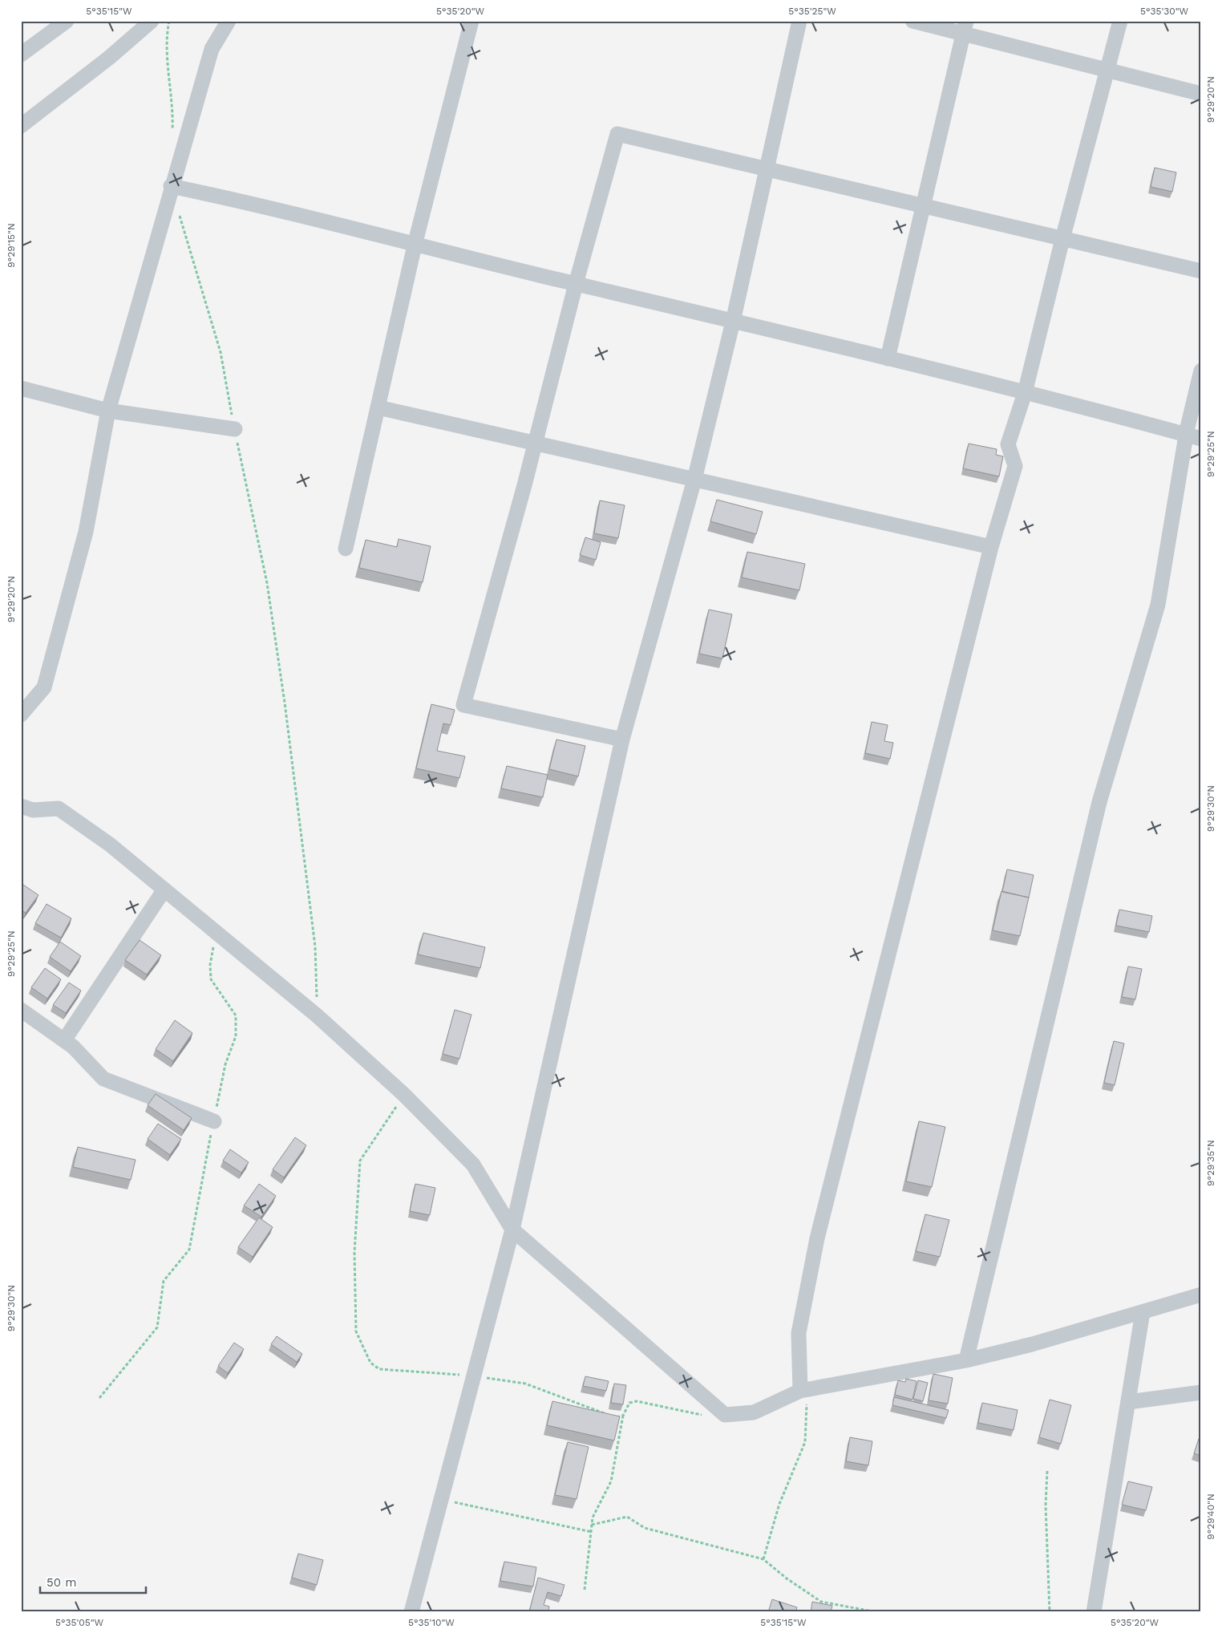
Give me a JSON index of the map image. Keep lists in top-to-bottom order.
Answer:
{
  "scale_bar": "50 m",
  "coordinates": [
    "5°35'15\"W",
    "5°35'20\"W",
    "5°35'25\"W",
    "5°35'30\"W",
    "9°29'20\"N",
    "9°29'15\"N",
    "9°29'25\"N",
    "9°29'30\"N",
    "9°29'35\"N",
    "9°29'40\"N",
    "5°35'05\"W",
    "5°35'10\"W"
  ]
}
